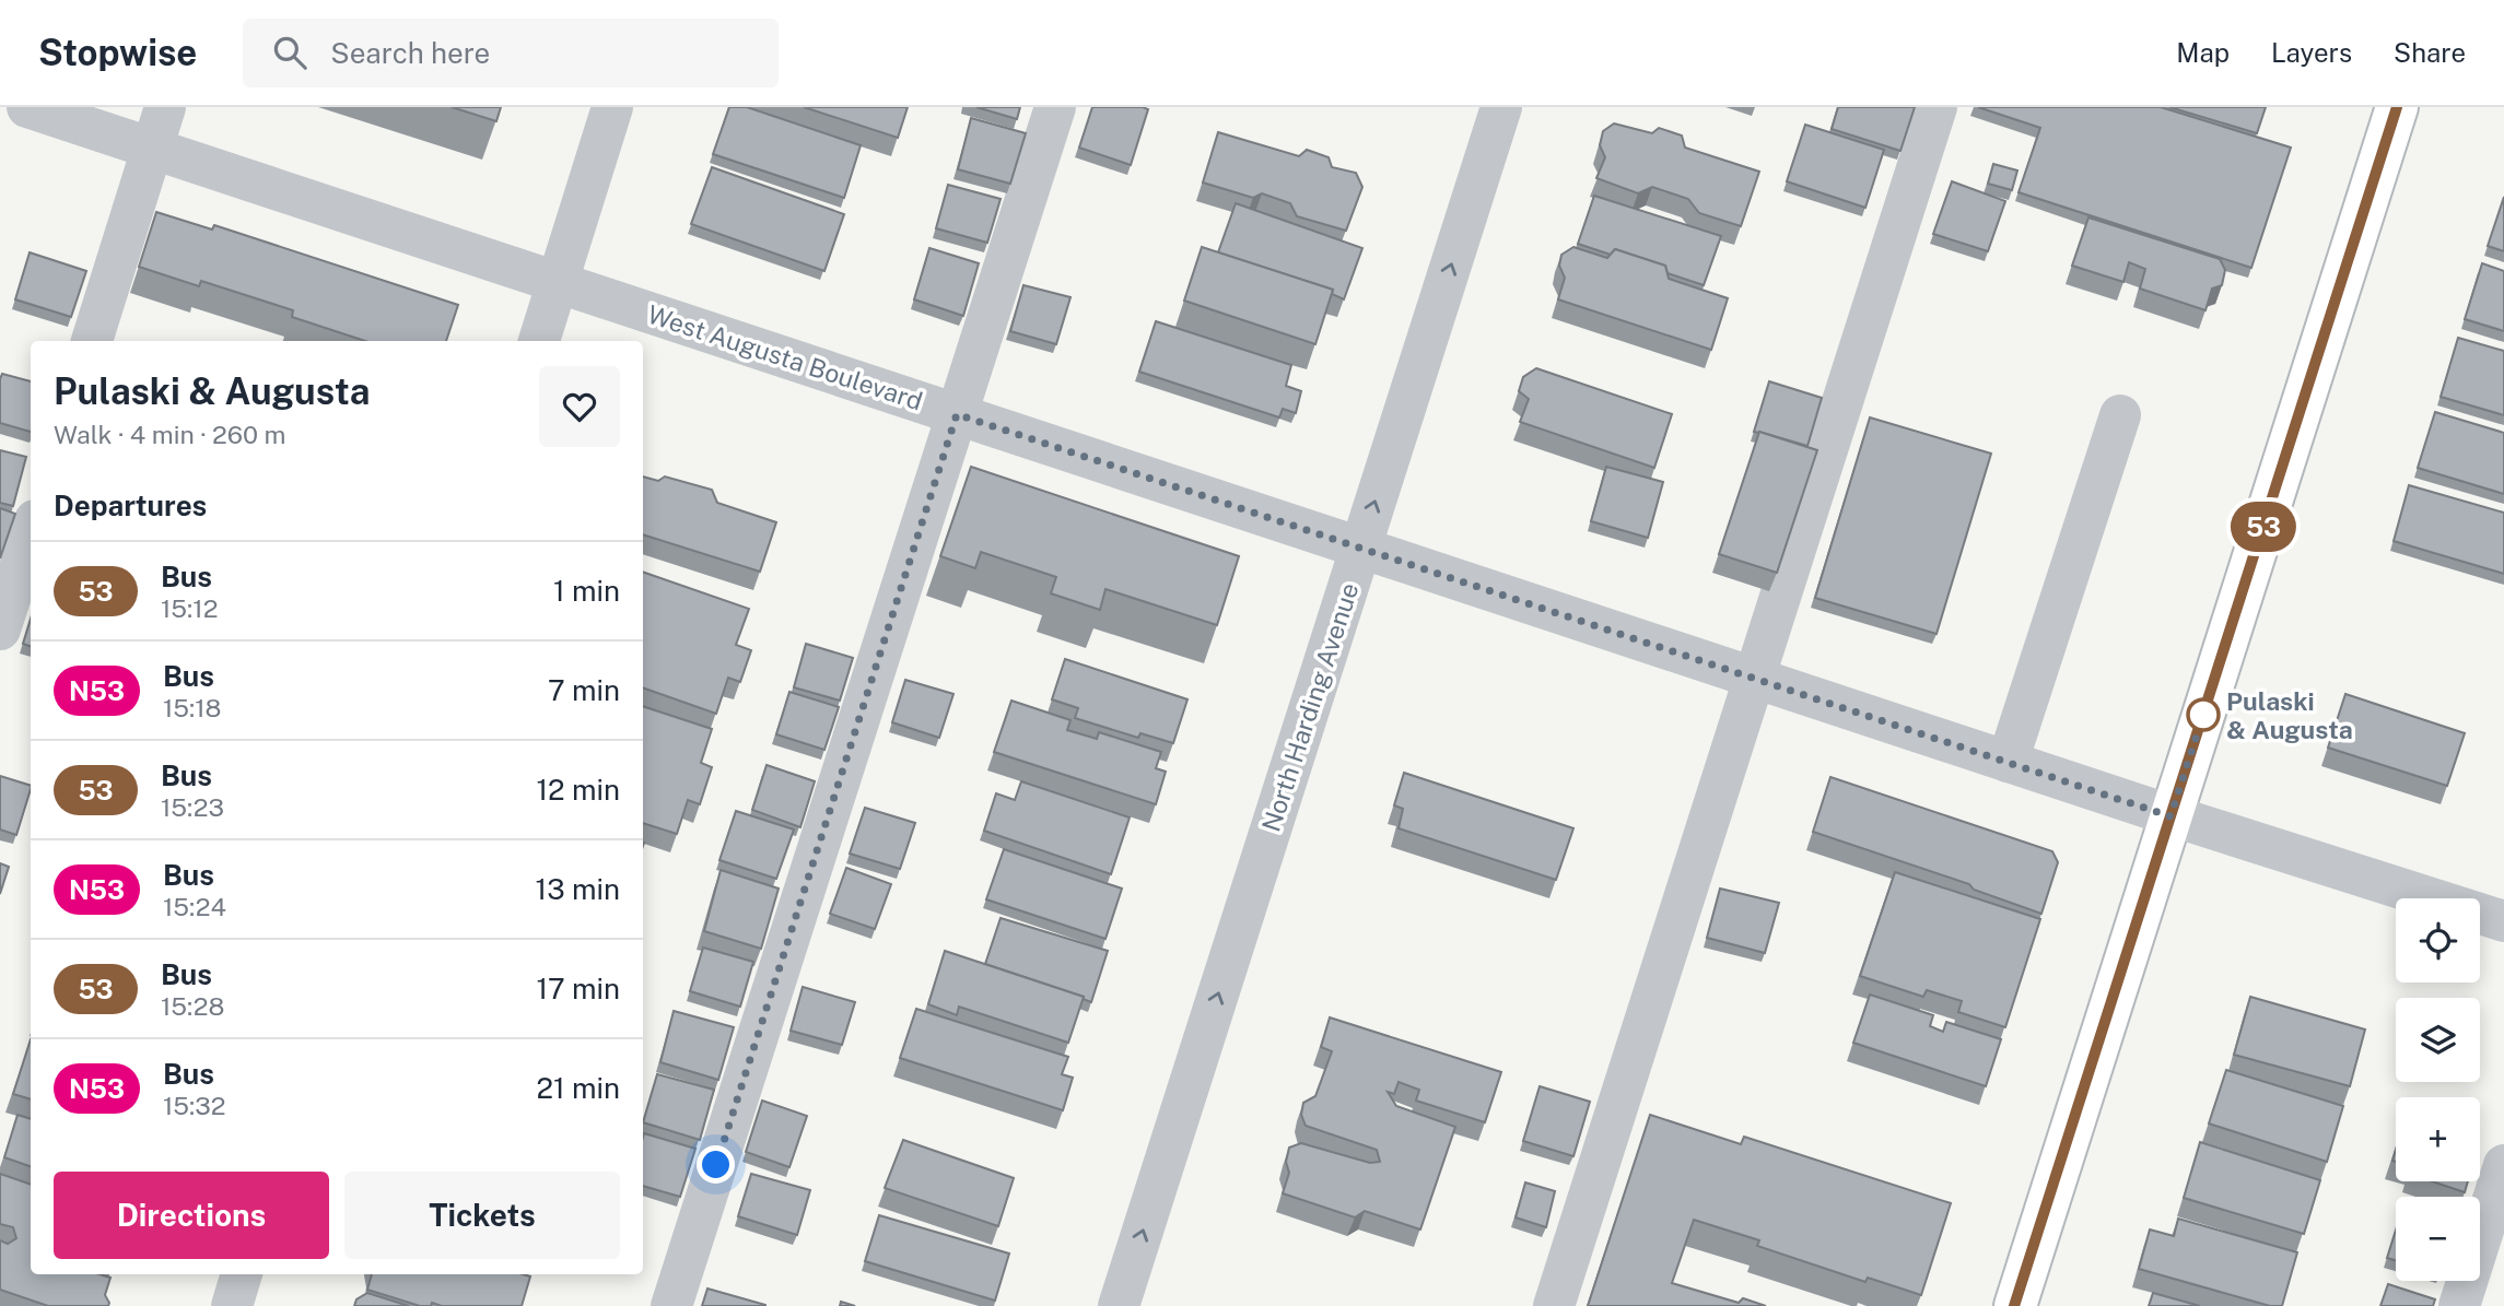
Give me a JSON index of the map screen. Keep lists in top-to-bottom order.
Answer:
{
  "streets": {
    "street": ["West Augusta Boulevard", "North Harding Avenue"]
  },
  "crossings": [
    ["West Augusta Boulevard", "North Harding Avenue"]
  ],
  "one_way": ["North Harding Avenue"],
  "places": ["Pulaski & Augusta"],
  "lines": ["bus line 53"],
  "page": {
    "header": "Stopwise",
    "search": "Search here",
    "nav": ["Map", "Layers", "Share"],
    "on_map": "53",
    "heading": [
      ["Pulaski & Augusta", "Walk · 4 min · 260 m"],
      "Departures"
    ],
    "list": [
      {
        "mark": "53",
        "name": "Bus",
        "note": "15:12",
        "value": "1 min"
      },
      {
        "mark": "N53",
        "name": "Bus",
        "note": "15:18",
        "value": "7 min"
      },
      {
        "mark": "53",
        "name": "Bus",
        "note": "15:23",
        "value": "12 min"
      },
      {
        "mark": "N53",
        "name": "Bus",
        "note": "15:24",
        "value": "13 min"
      },
      {
        "mark": "53",
        "name": "Bus",
        "note": "15:28",
        "value": "17 min"
      },
      {
        "mark": "N53",
        "name": "Bus",
        "note": "15:32",
        "value": "21 min"
      }
    ],
    "map_buttons": ["+", "−"],
    "buttons": ["Directions", "Tickets"]
  }
}
